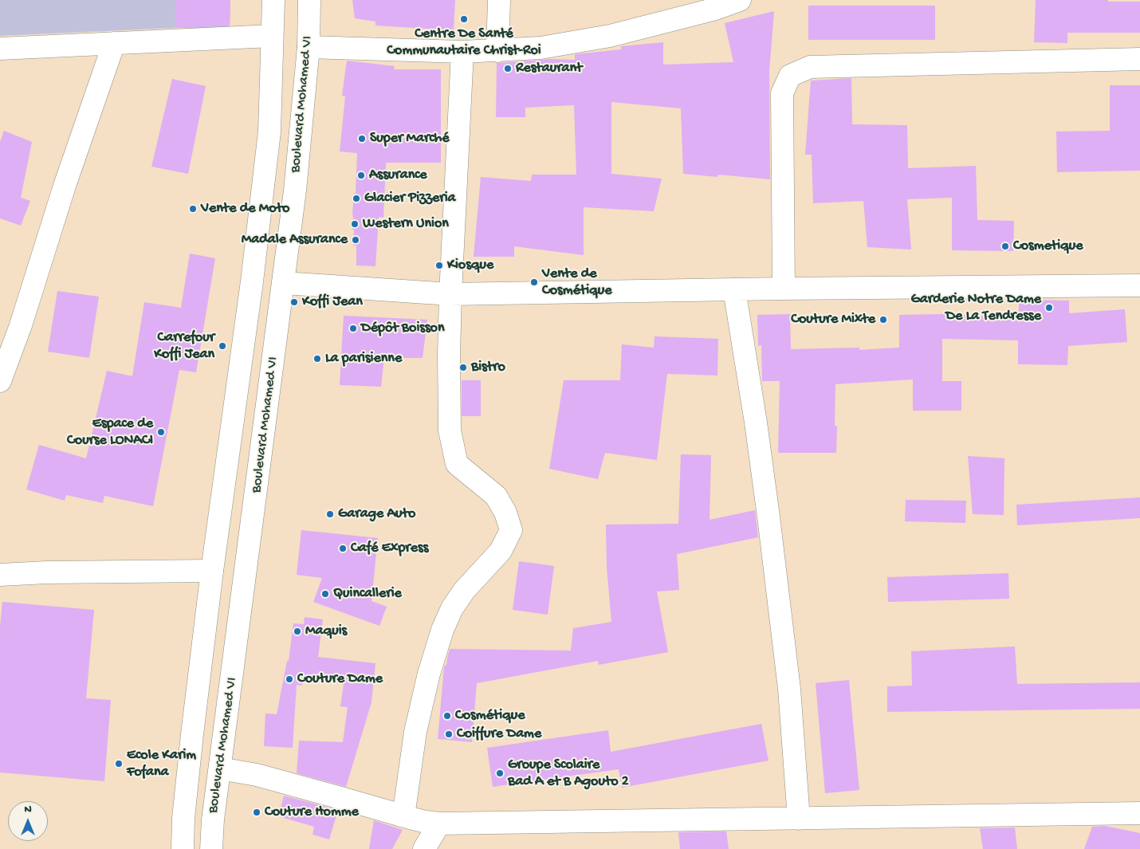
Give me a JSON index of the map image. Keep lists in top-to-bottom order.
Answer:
{
  "streets": {
    "street": ["Boulevard Mohamed VI"]
  },
  "places": [
    "Centre De Santé Communautaire Christ-Roi",
    "Restaurant",
    "Super Marché",
    "Assurance",
    "Glacier Pizzeria",
    "Vente de Moto",
    "Western Union",
    "Madale Assurance",
    "Cosmetique",
    "Kiosque",
    "Vente de Cosmétique",
    "Koffi Jean",
    "Garderie Notre Dame De La Tendresse",
    "Couture Mixte",
    "Dépôt Boisson",
    "Carrefour Koffi Jean",
    "La parisienne",
    "Bistro",
    "Espace de Course LONACI",
    "Garage Auto",
    "Café Express",
    "Quincallerie",
    "Maquis",
    "Couture Dame",
    "Cosmétique",
    "Coiffure Dame",
    "Ecole Karim Fofana",
    "Groupe Scolaire Bad A et B Agouto 2",
    "Couture Homme"
  ],
  "north": "top"
}
